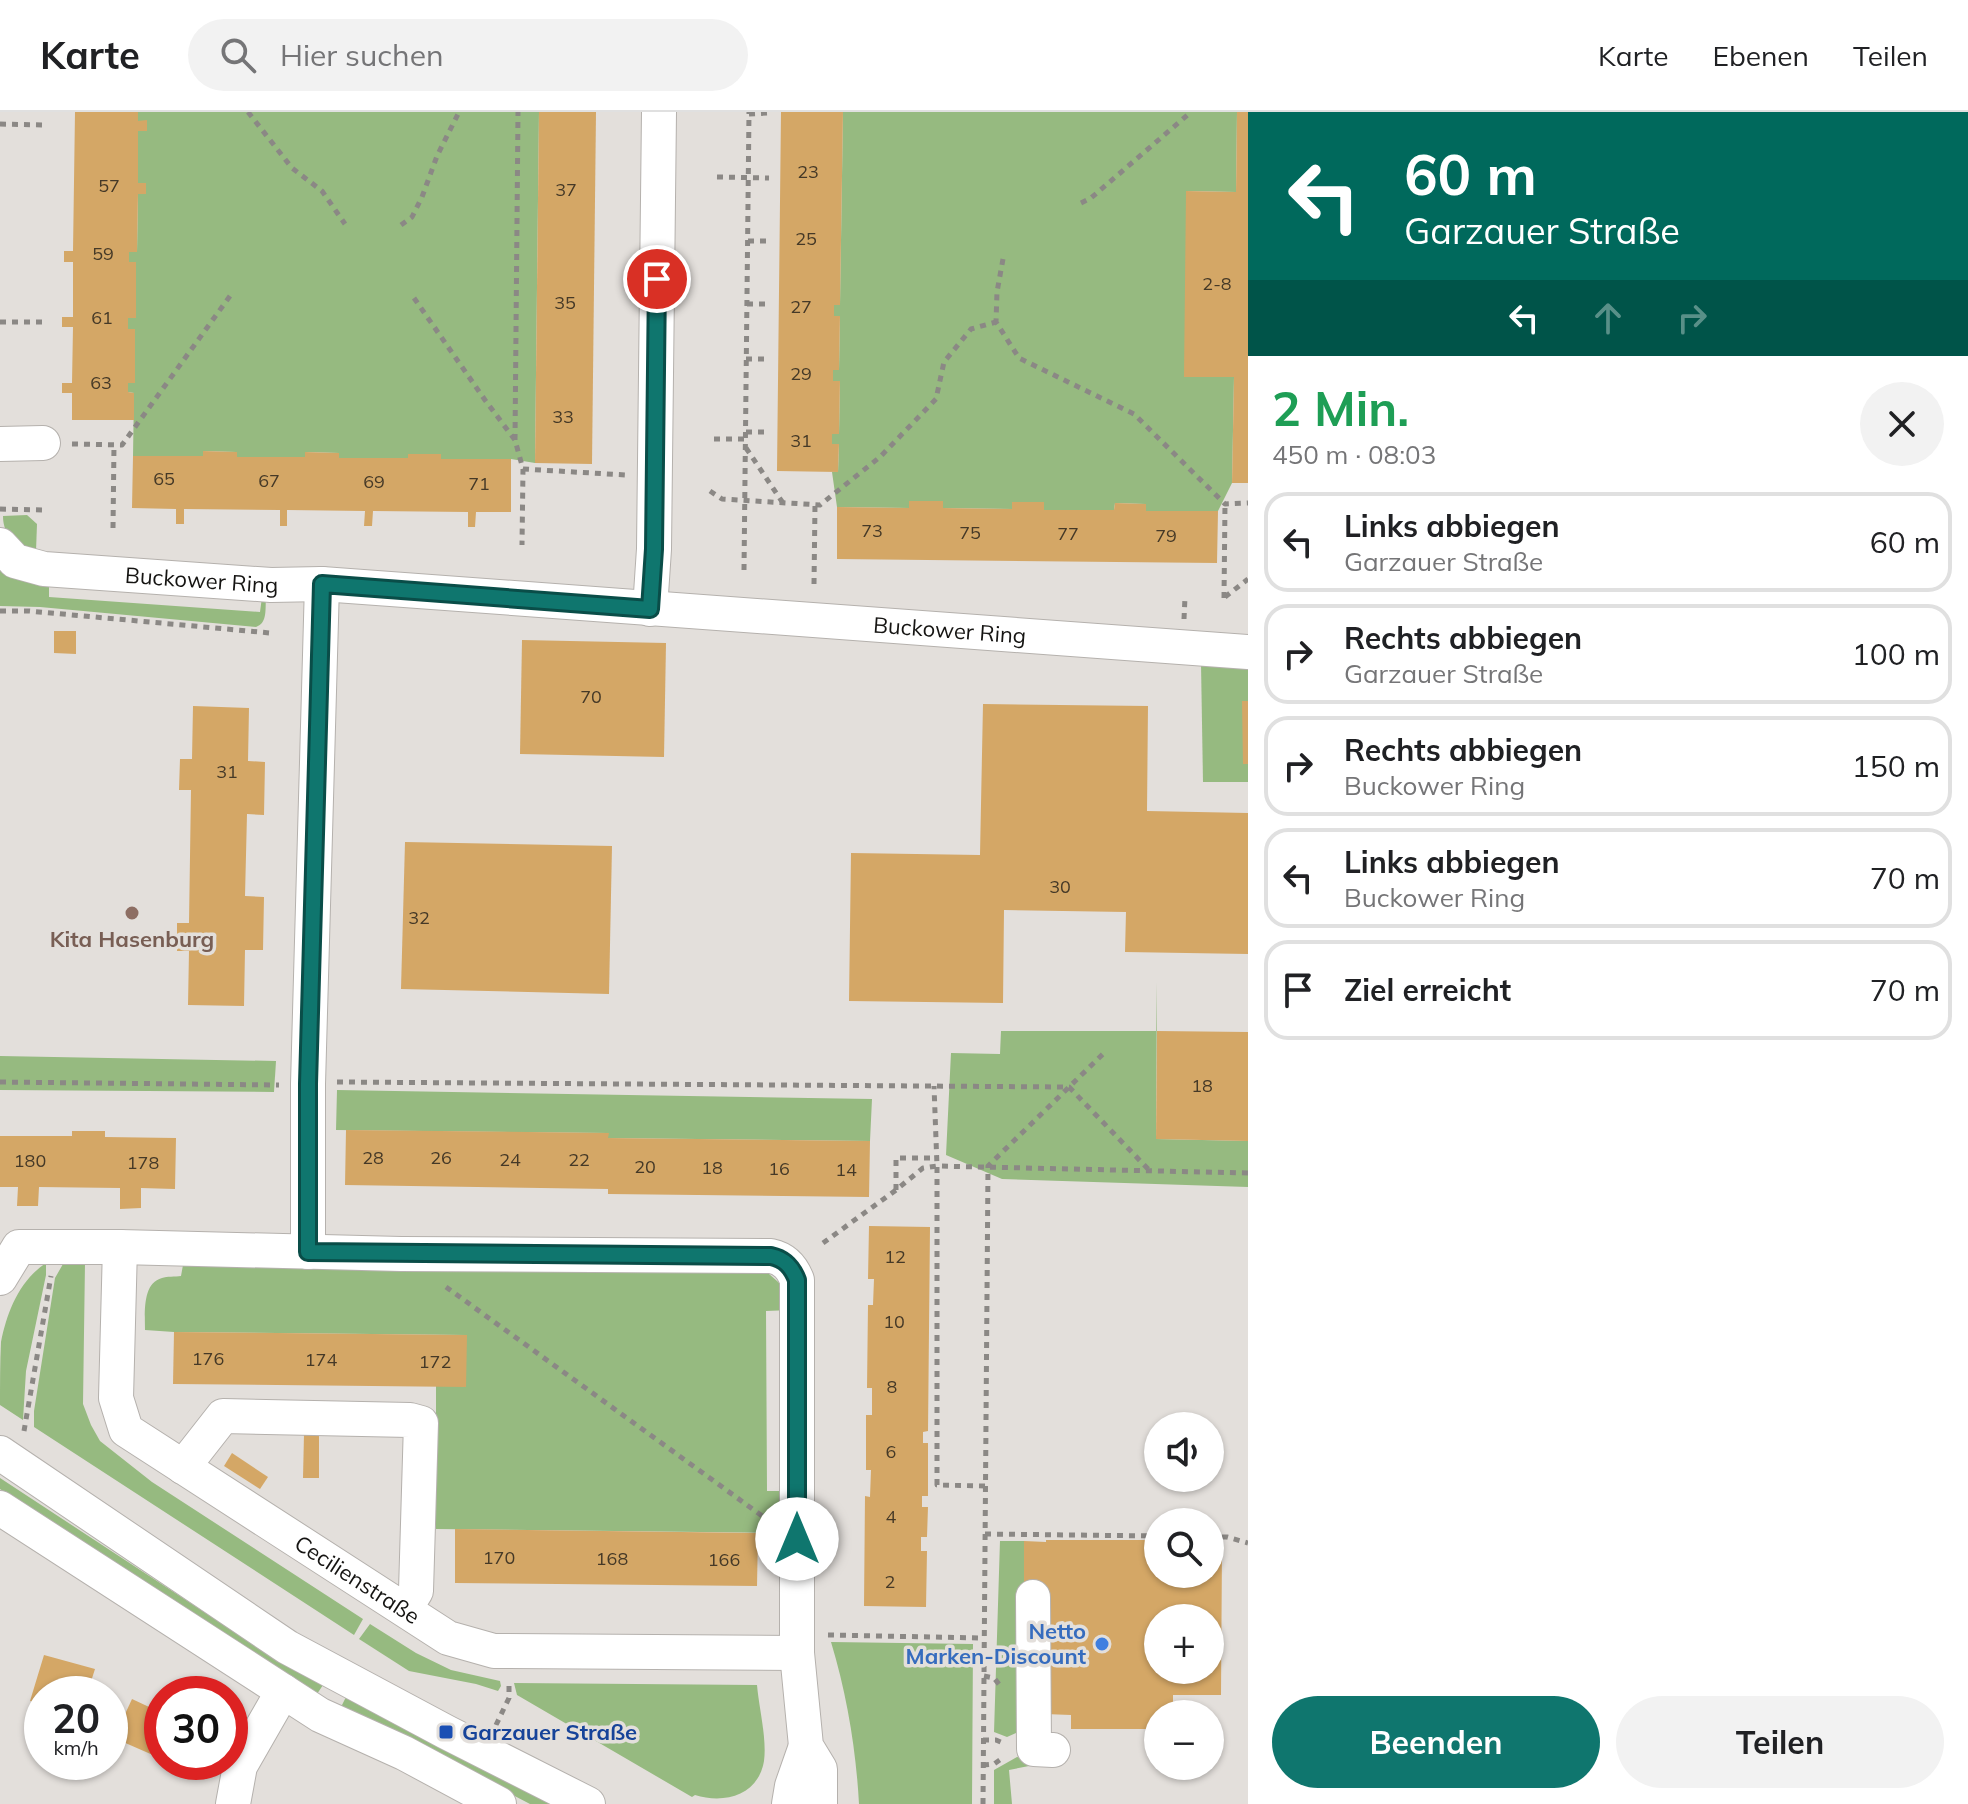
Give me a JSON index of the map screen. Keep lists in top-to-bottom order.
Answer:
{
  "streets": {
    "street": ["Buckower Ring", "Cecilienstraße"]
  },
  "places": {
    "other": ["Kita Hasenburg", "Netto Marken-Discount"],
    "transit": ["Garzauer Straße"]
  },
  "house_numbers": [
    "23",
    "57",
    "37",
    "25",
    "59",
    "2-8",
    "35",
    "27",
    "61",
    "29",
    "63",
    "33",
    "31",
    "65",
    "67",
    "69",
    "71",
    "73",
    "75",
    "77",
    "79",
    "70",
    "31",
    "30",
    "32",
    "18",
    "28",
    "26",
    "24",
    "22",
    "180",
    "178",
    "20",
    "18",
    "16",
    "14",
    "12",
    "10",
    "176",
    "174",
    "172",
    "8",
    "6",
    "4",
    "170",
    "168",
    "166",
    "2"
  ],
  "page": {
    "header": "Karte",
    "search": "Hier suchen",
    "nav": ["Karte", "Ebenen", "Teilen"],
    "turn": ["60 m", "Garzauer Straße"],
    "heading": ["2 Min.", "450 m · 08:03"],
    "list": [
      {
        "name": "Links abbiegen",
        "note": "Garzauer Straße",
        "value": "60 m"
      },
      {
        "name": "Rechts abbiegen",
        "note": "Garzauer Straße",
        "value": "100 m"
      },
      {
        "name": "Rechts abbiegen",
        "note": "Buckower Ring",
        "value": "150 m"
      },
      {
        "name": "Links abbiegen",
        "note": "Buckower Ring",
        "value": "70 m"
      },
      {
        "name": "Ziel erreicht",
        "value": "70 m"
      }
    ],
    "map_buttons": ["+", "−"],
    "speed": "20 km/h",
    "limit": "30",
    "buttons": ["Beenden", "Teilen"]
  }
}
